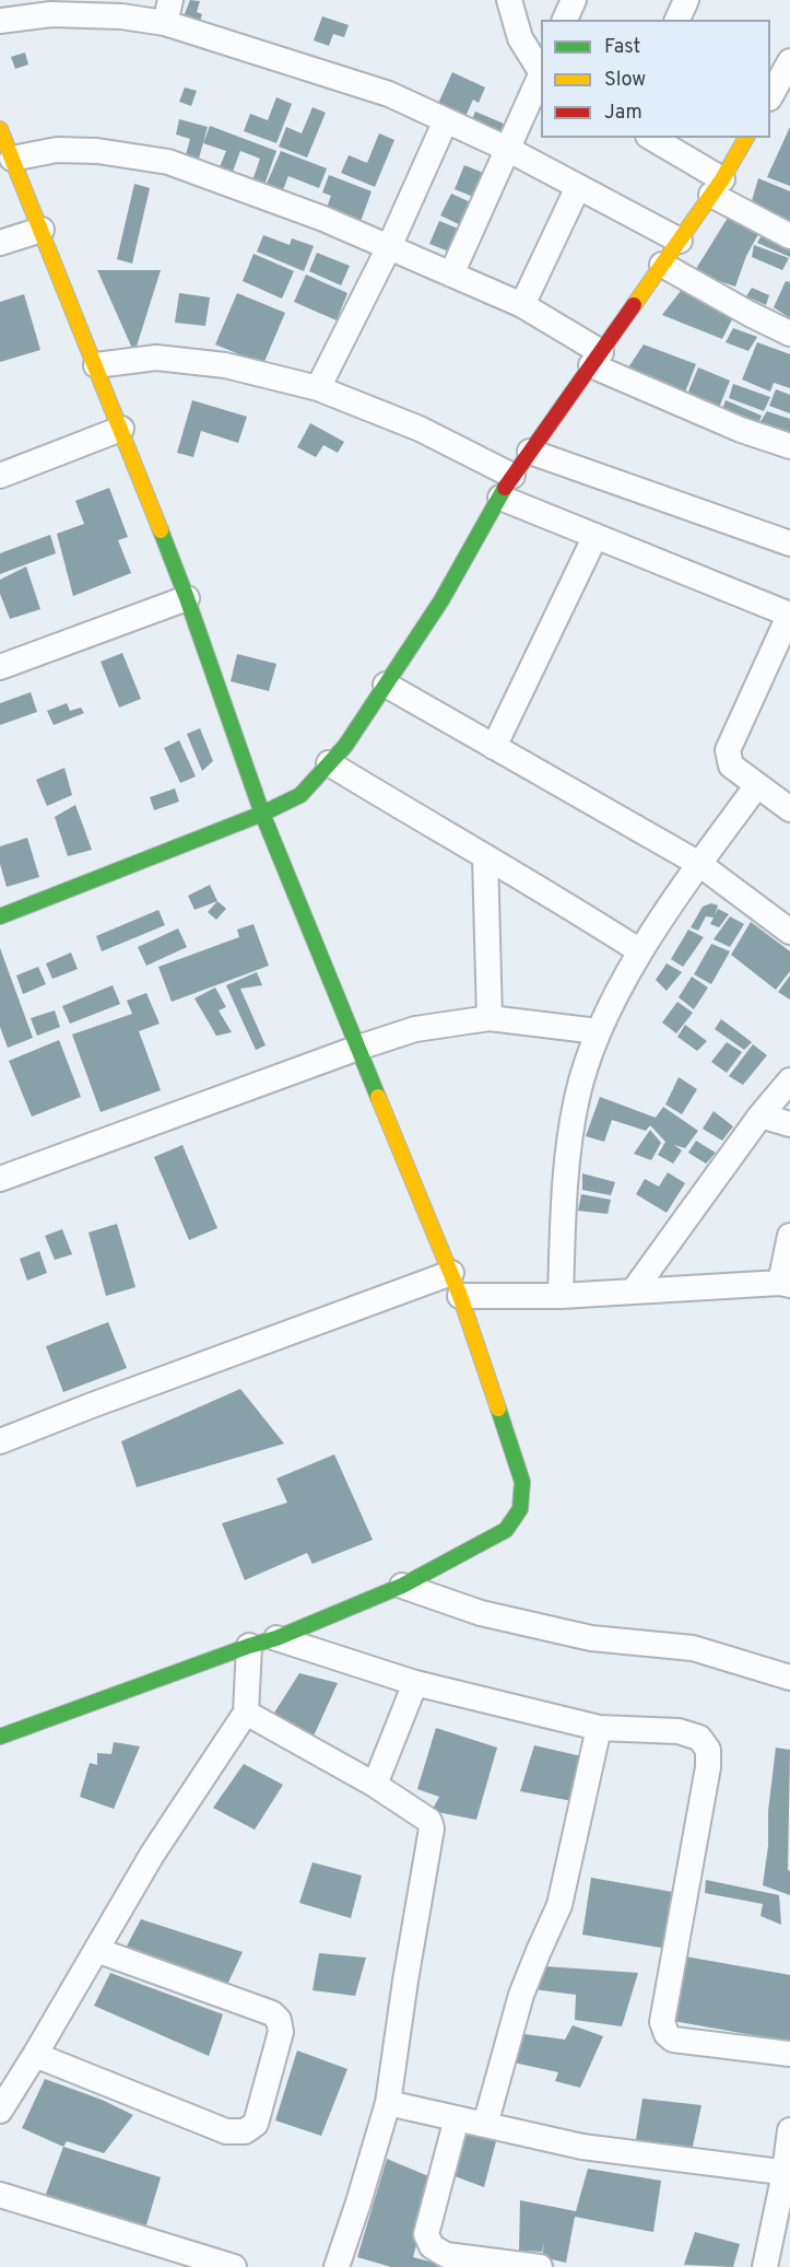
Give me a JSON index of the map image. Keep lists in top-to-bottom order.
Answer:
{
  "legend": ["Fast", "Slow", "Jam"]
}
